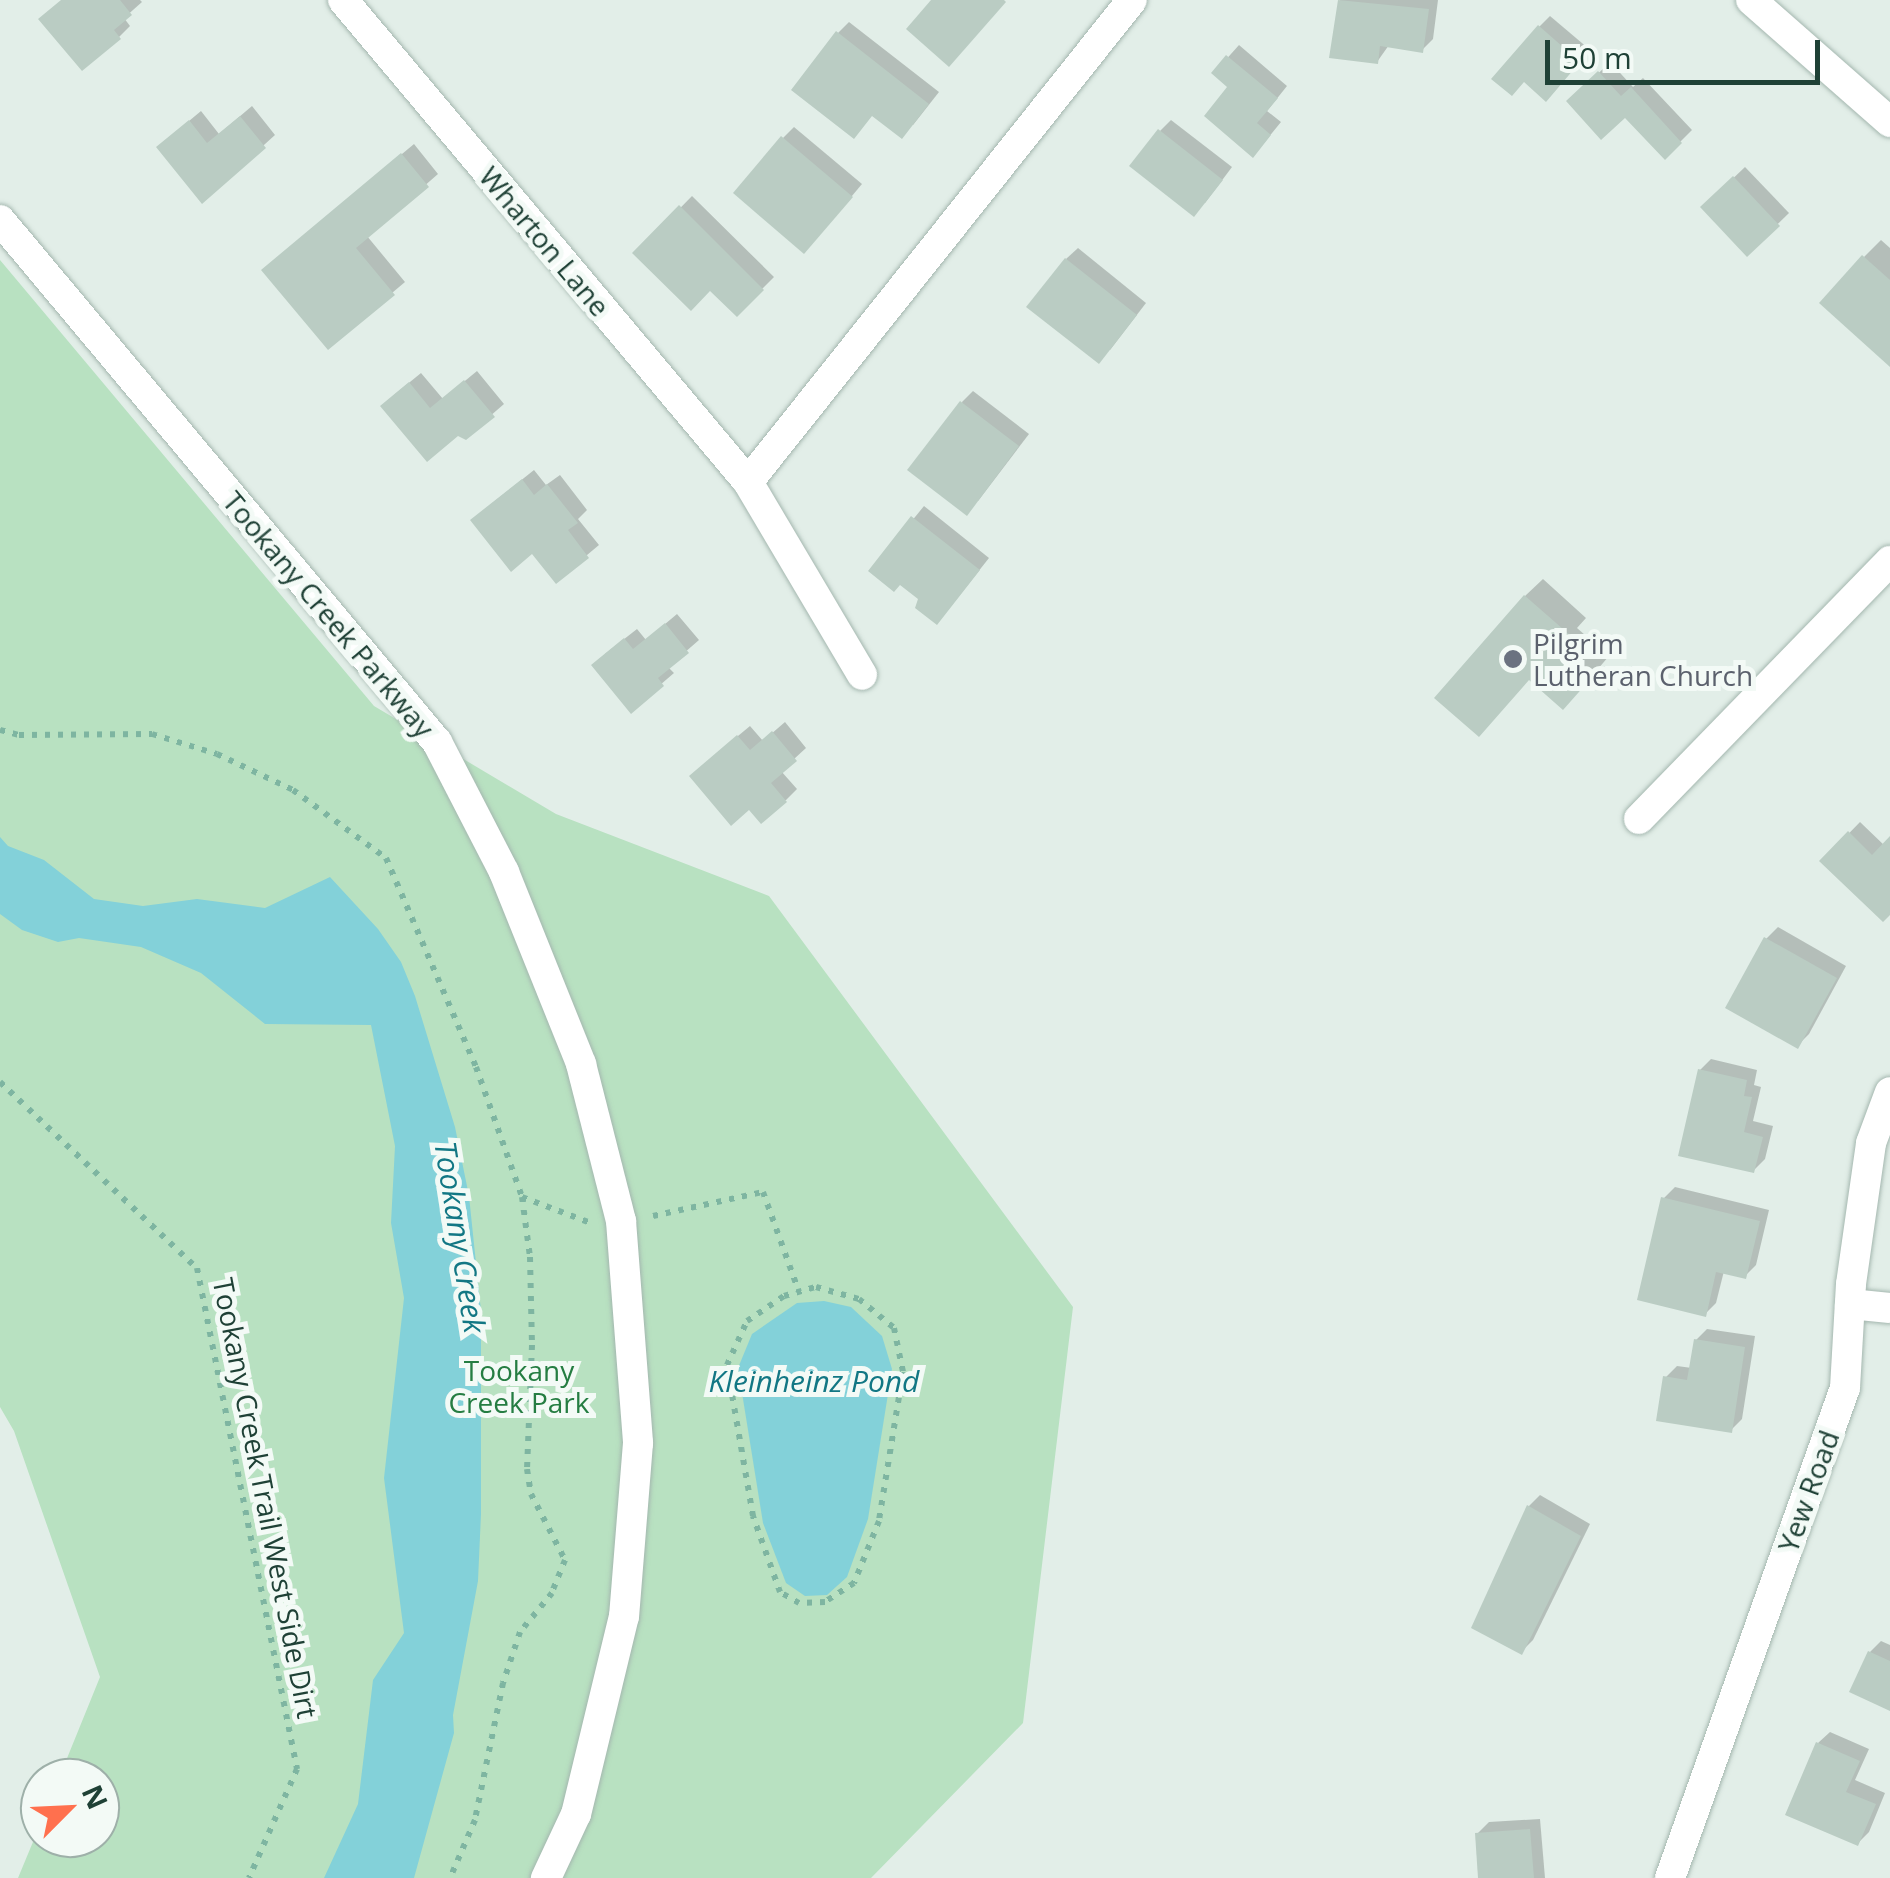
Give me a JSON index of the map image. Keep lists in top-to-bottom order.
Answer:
{
  "streets": {
    "street": ["Wharton Lane", "Tookany Creek Parkway", "Yew Road"],
    "path": ["Tookany Creek Trail West Side Dirt"]
  },
  "water": ["Tookany Creek", "Kleinheinz Pond"],
  "parks": ["Tookany Creek Park"],
  "places": ["Pilgrim Lutheran Church"],
  "scale_bar": "50 m",
  "north": "top right"
}
